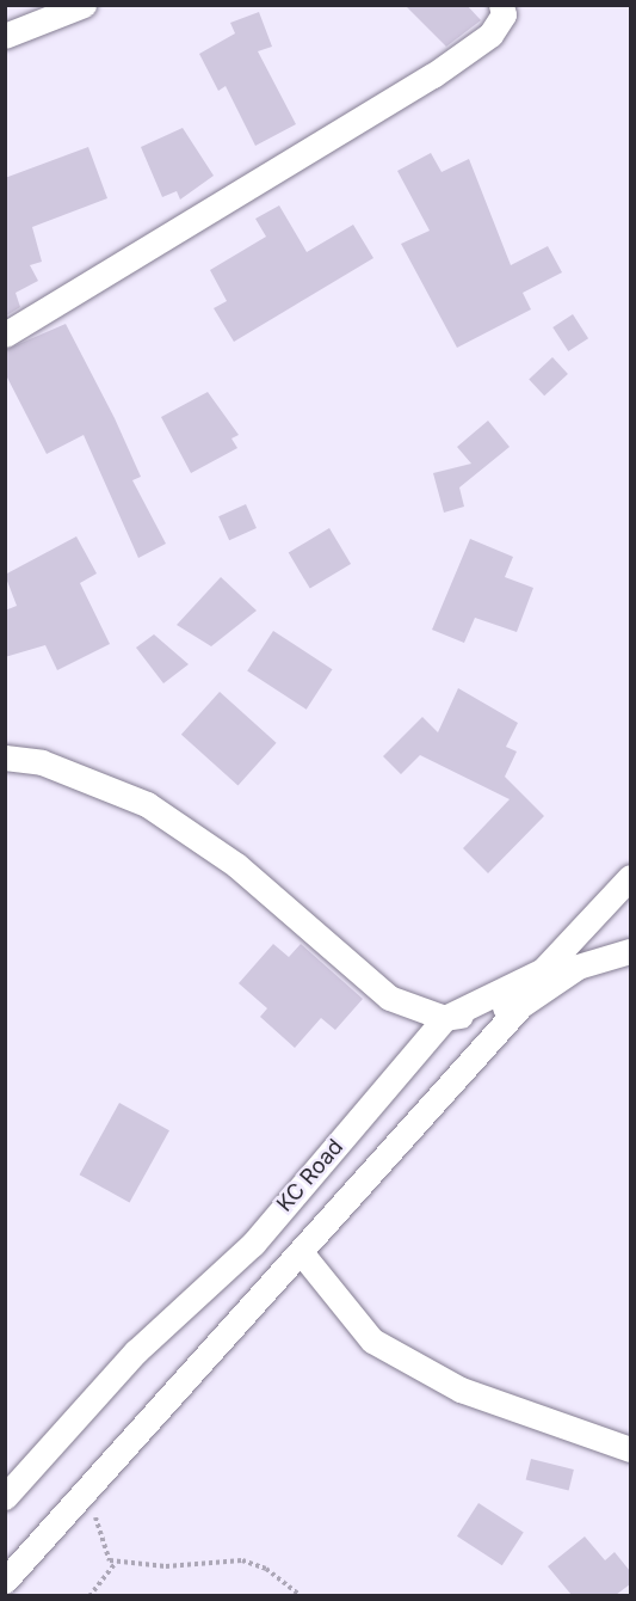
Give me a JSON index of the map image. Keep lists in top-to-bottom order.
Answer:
{
  "streets": {
    "street": ["KC Road"]
  }
}
